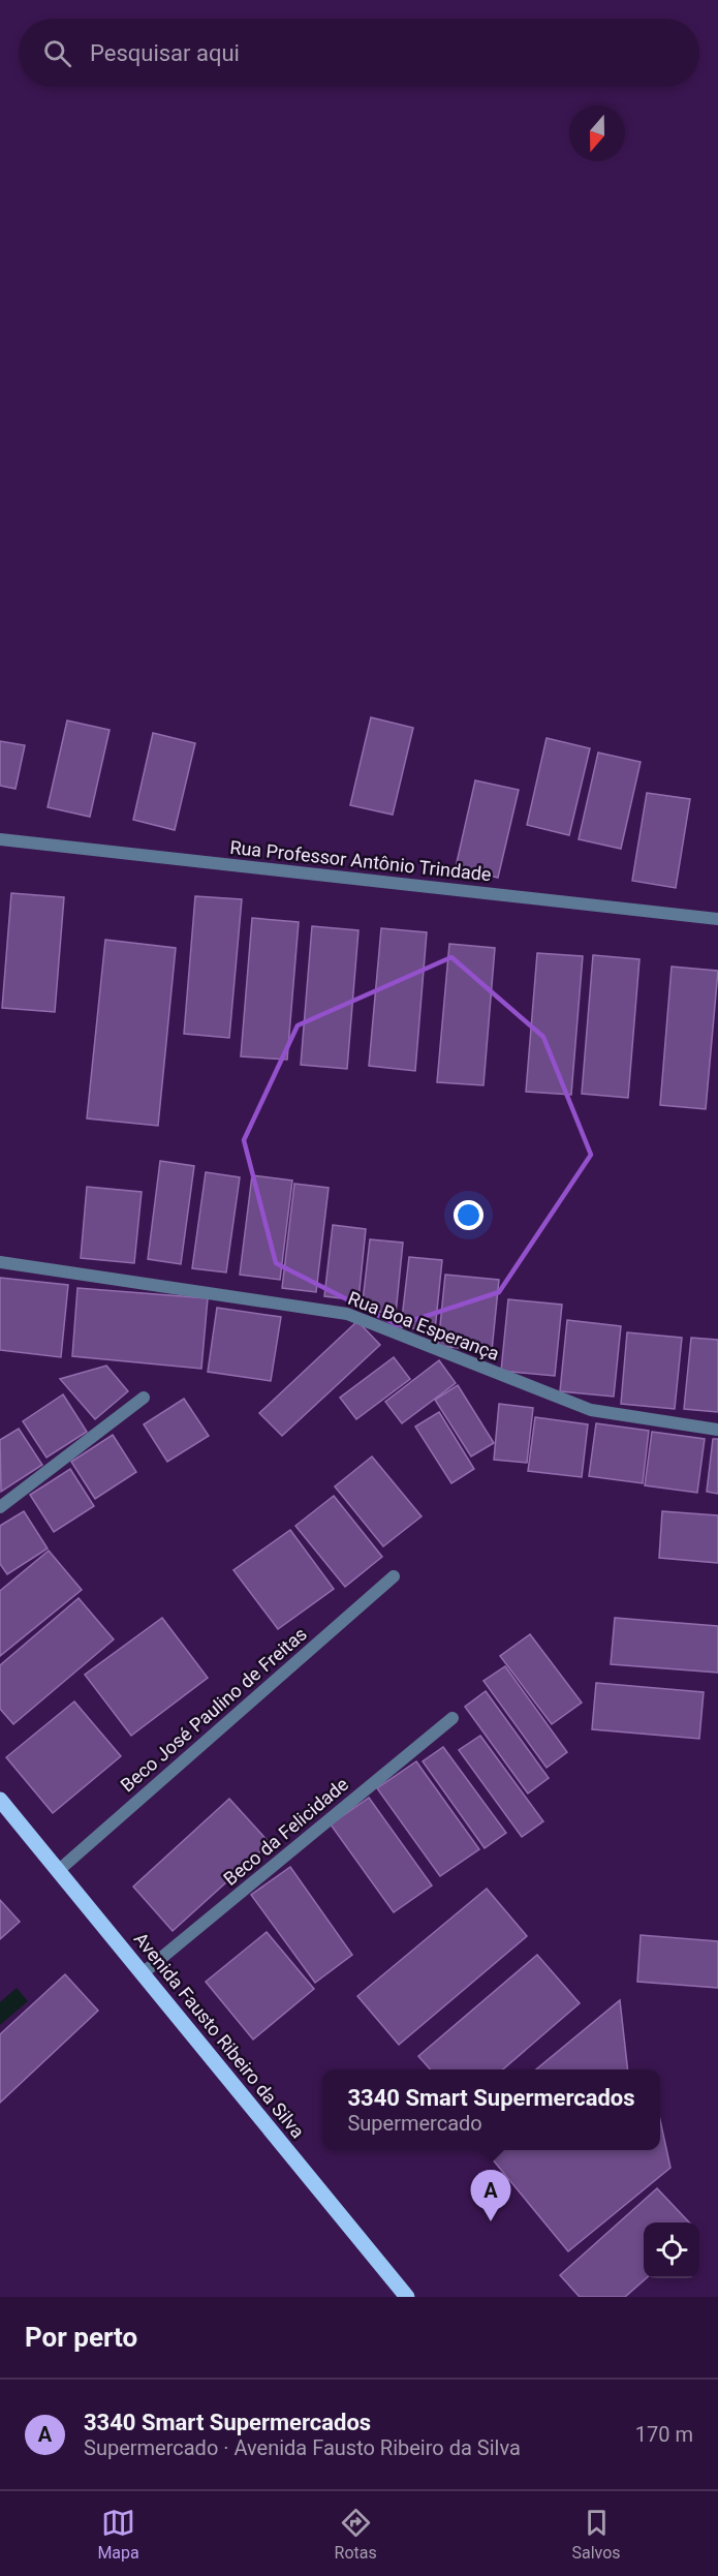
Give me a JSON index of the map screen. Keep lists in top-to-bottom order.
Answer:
{
  "streets": {
    "main road": ["Avenida Fausto Ribeiro da Silva"],
    "street": [
      "Rua Professor Antônio Trindade",
      "Rua Boa Esperança",
      "Beco José Paulino de Freitas",
      "Beco da Felicidade"
    ]
  },
  "crossings": [
    ["Beco José Paulino de Freitas", "Avenida Fausto Ribeiro da Silva"],
    ["Beco da Felicidade", "Avenida Fausto Ribeiro da Silva"]
  ],
  "north": "bottom",
  "page": {
    "search": "Pesquisar aqui",
    "popup": ["3340 Smart Supermercados", "Supermercado"],
    "pins": "A",
    "heading": "Por perto",
    "list": [
      {
        "mark": "A",
        "name": "3340 Smart Supermercados",
        "note": "Supermercado · Avenida Fausto Ribeiro da Silva",
        "value": "170 m"
      }
    ],
    "nav": ["Mapa", "Rotas", "Salvos"]
  }
}
